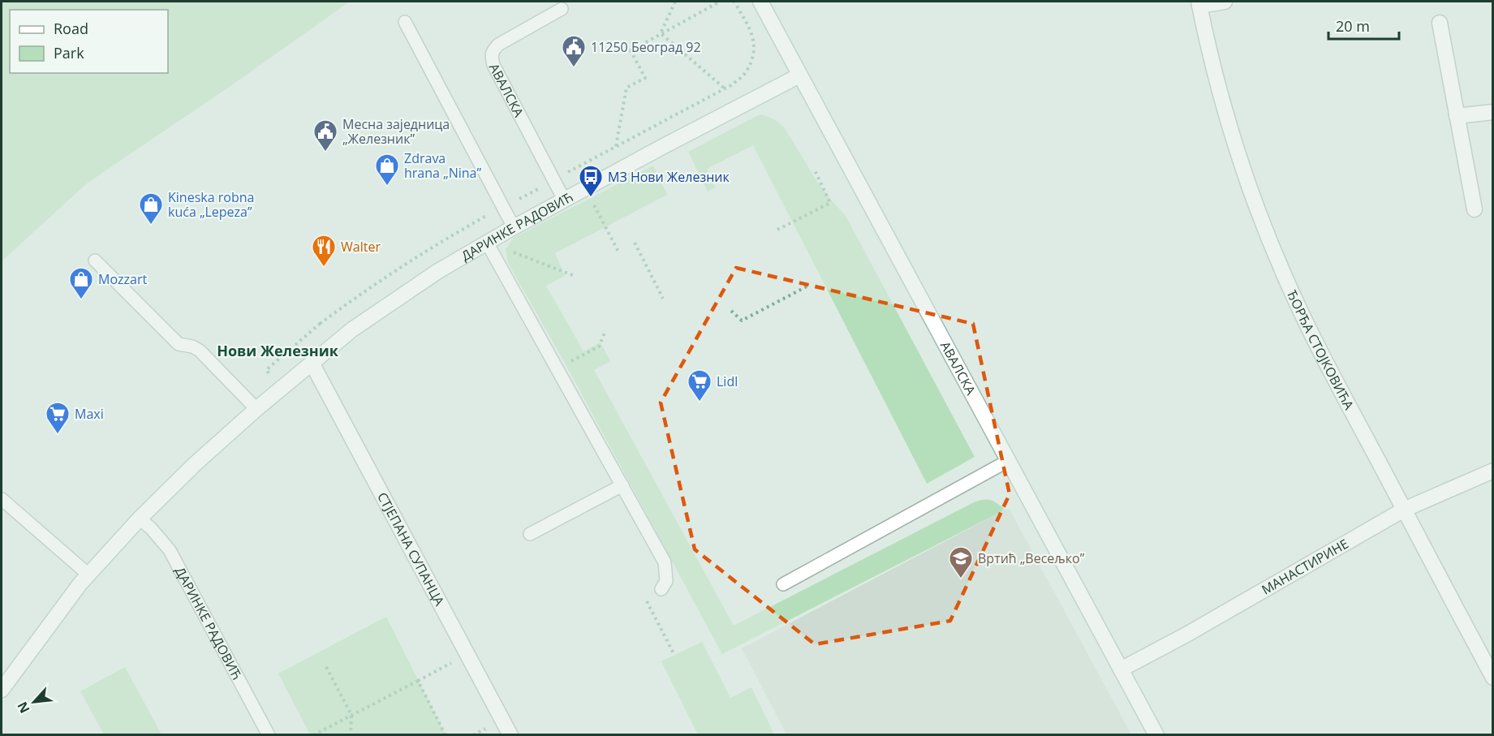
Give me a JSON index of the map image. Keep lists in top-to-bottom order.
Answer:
{
  "streets": {
    "street": [
      "АВАЛСКА",
      "ДАРИНКЕ РАДОВИЋ",
      "ЂОРЂА СТОЈКОВИЋА",
      "СТЈЕПАНА СУПАНЦА",
      "МАНАСТИРИНЕ"
    ]
  },
  "crossings": [
    ["АВАЛСКА", "ДАРИНКЕ РАДОВИЋ"],
    ["АВАЛСКА", "МАНАСТИРИНЕ"],
    ["ДАРИНКЕ РАДОВИЋ", "СТЈЕПАНА СУПАНЦА"],
    ["ЂОРЂА СТОЈКОВИЋА", "МАНАСТИРИНЕ"]
  ],
  "districts": ["Нови Железник"],
  "places": {
    "public building": ["11250 Београд 92", "Месна заједница „Железник”"],
    "shop": ["Zdrava hrana „Nina”", "Kineska robna kuća „Lepeza”", "Mozzart"],
    "bus stop": ["МЗ Нови Железник"],
    "restaurant": ["Walter"],
    "supermarket": ["Lidl", "Maxi"],
    "school or university": ["Вртић „Весељко”"]
  },
  "legend": ["Road", "Park"],
  "scale_bar": "20 m",
  "north": "bottom left"
}
